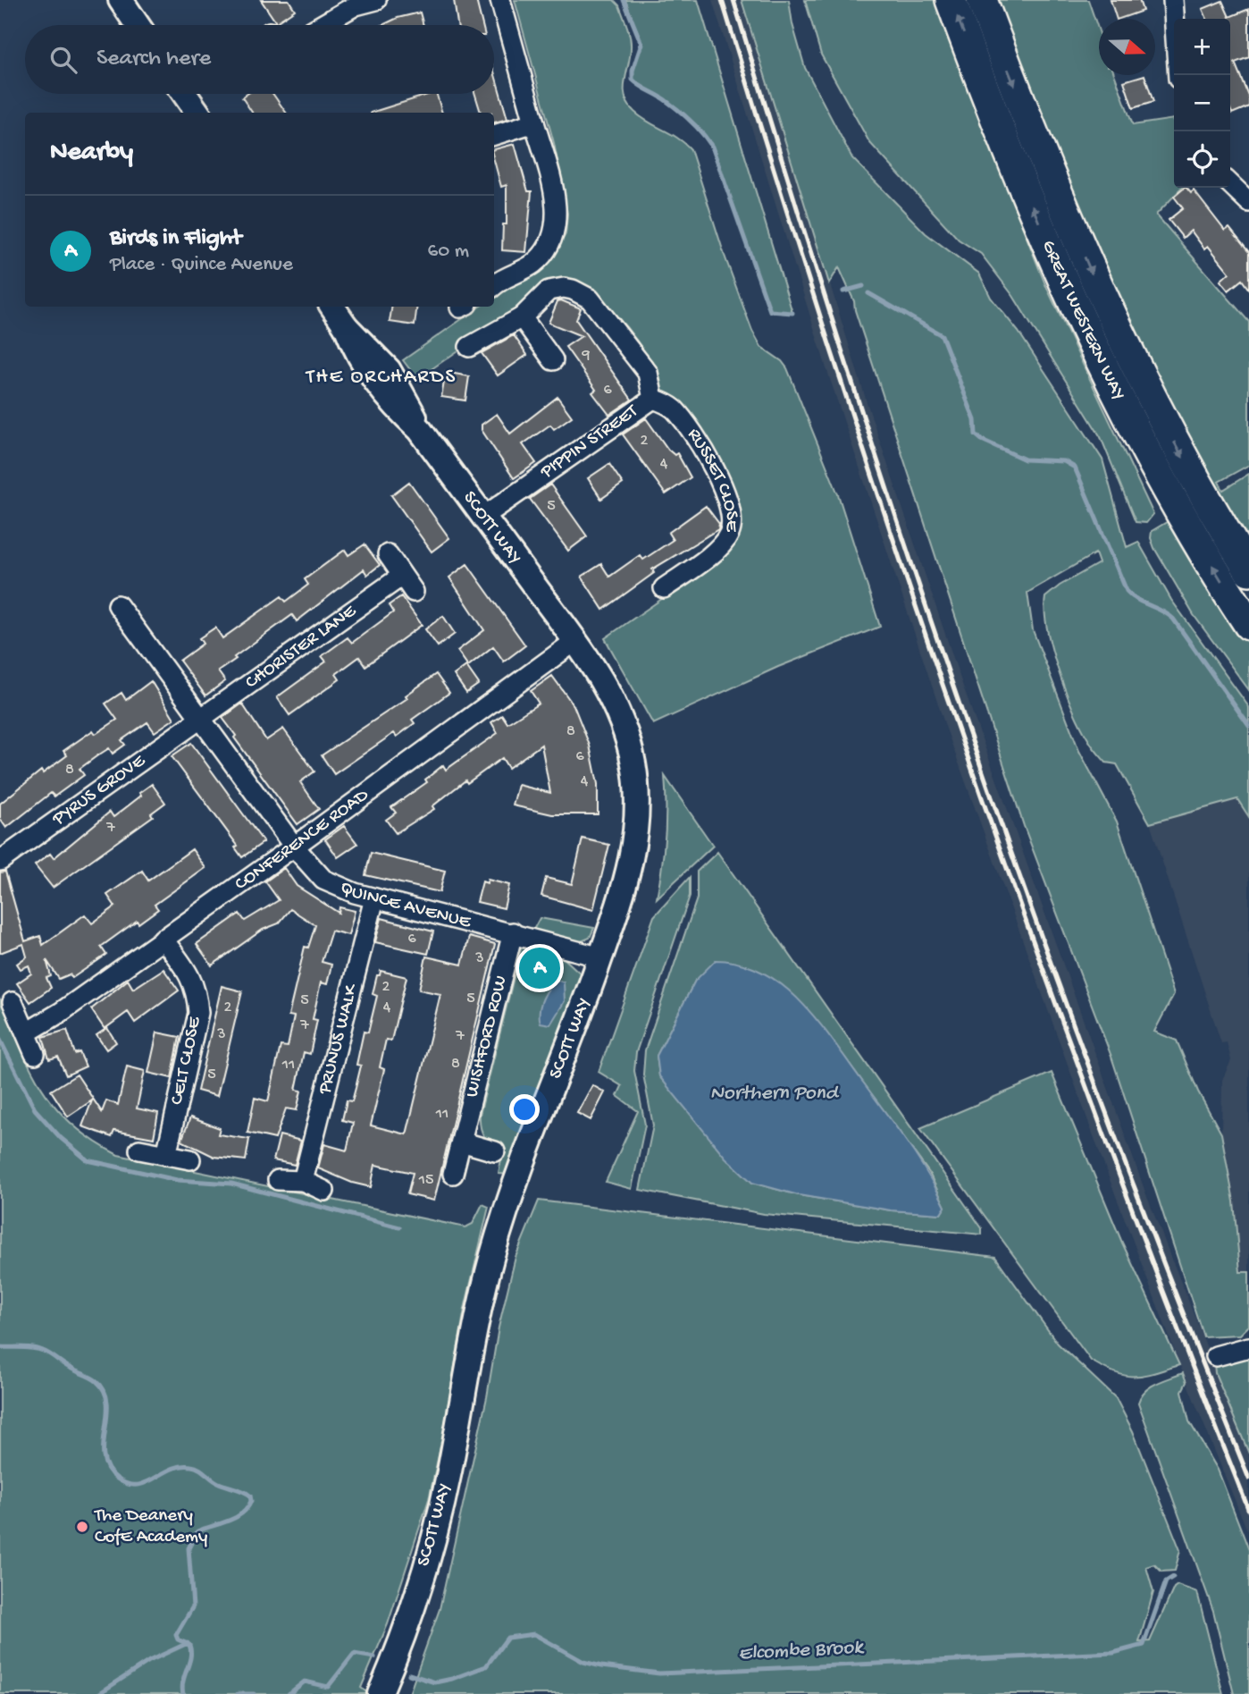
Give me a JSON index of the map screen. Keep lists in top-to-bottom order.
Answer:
{
  "streets": {
    "main road": ["GREAT WESTERN WAY"],
    "street": [
      "PIPPIN STREET",
      "RUSSET CLOSE",
      "SCOTT WAY",
      "CHORISTER LANE",
      "PYRUS GROVE",
      "CONFERENCE ROAD",
      "QUINCE AVENUE",
      "WISHFORD ROW",
      "PRUNUS WALK",
      "CELT CLOSE"
    ]
  },
  "crossings": [
    ["PIPPIN STREET", "RUSSET CLOSE"],
    ["PIPPIN STREET", "SCOTT WAY"],
    ["SCOTT WAY", "CONFERENCE ROAD"],
    ["SCOTT WAY", "QUINCE AVENUE"],
    ["CHORISTER LANE", "PYRUS GROVE"],
    ["CHORISTER LANE", "QUINCE AVENUE"],
    ["PYRUS GROVE", "QUINCE AVENUE"],
    ["CONFERENCE ROAD", "QUINCE AVENUE"],
    ["CONFERENCE ROAD", "CELT CLOSE"],
    ["QUINCE AVENUE", "WISHFORD ROW"],
    ["QUINCE AVENUE", "PRUNUS WALK"]
  ],
  "districts": ["THE ORCHARDS"],
  "water": ["Northern Pond", "Elcombe Brook"],
  "places": ["The Deanery CofE Academy"],
  "house_numbers": [
    "9",
    "6",
    "2",
    "4",
    "5",
    "8",
    "6",
    "8",
    "4",
    "7",
    "6",
    "3",
    "2",
    "5",
    "5",
    "2",
    "4",
    "7",
    "3",
    "7",
    "8",
    "11",
    "5",
    "11",
    "15"
  ],
  "north": "right",
  "page": {
    "map_buttons": ["+", "−"],
    "search": "Search here",
    "heading": "Nearby",
    "list": [
      {
        "mark": "A",
        "name": "Birds in Flight",
        "note": "Place · Quince Avenue",
        "value": "60 m"
      }
    ],
    "pins": "A"
  }
}
